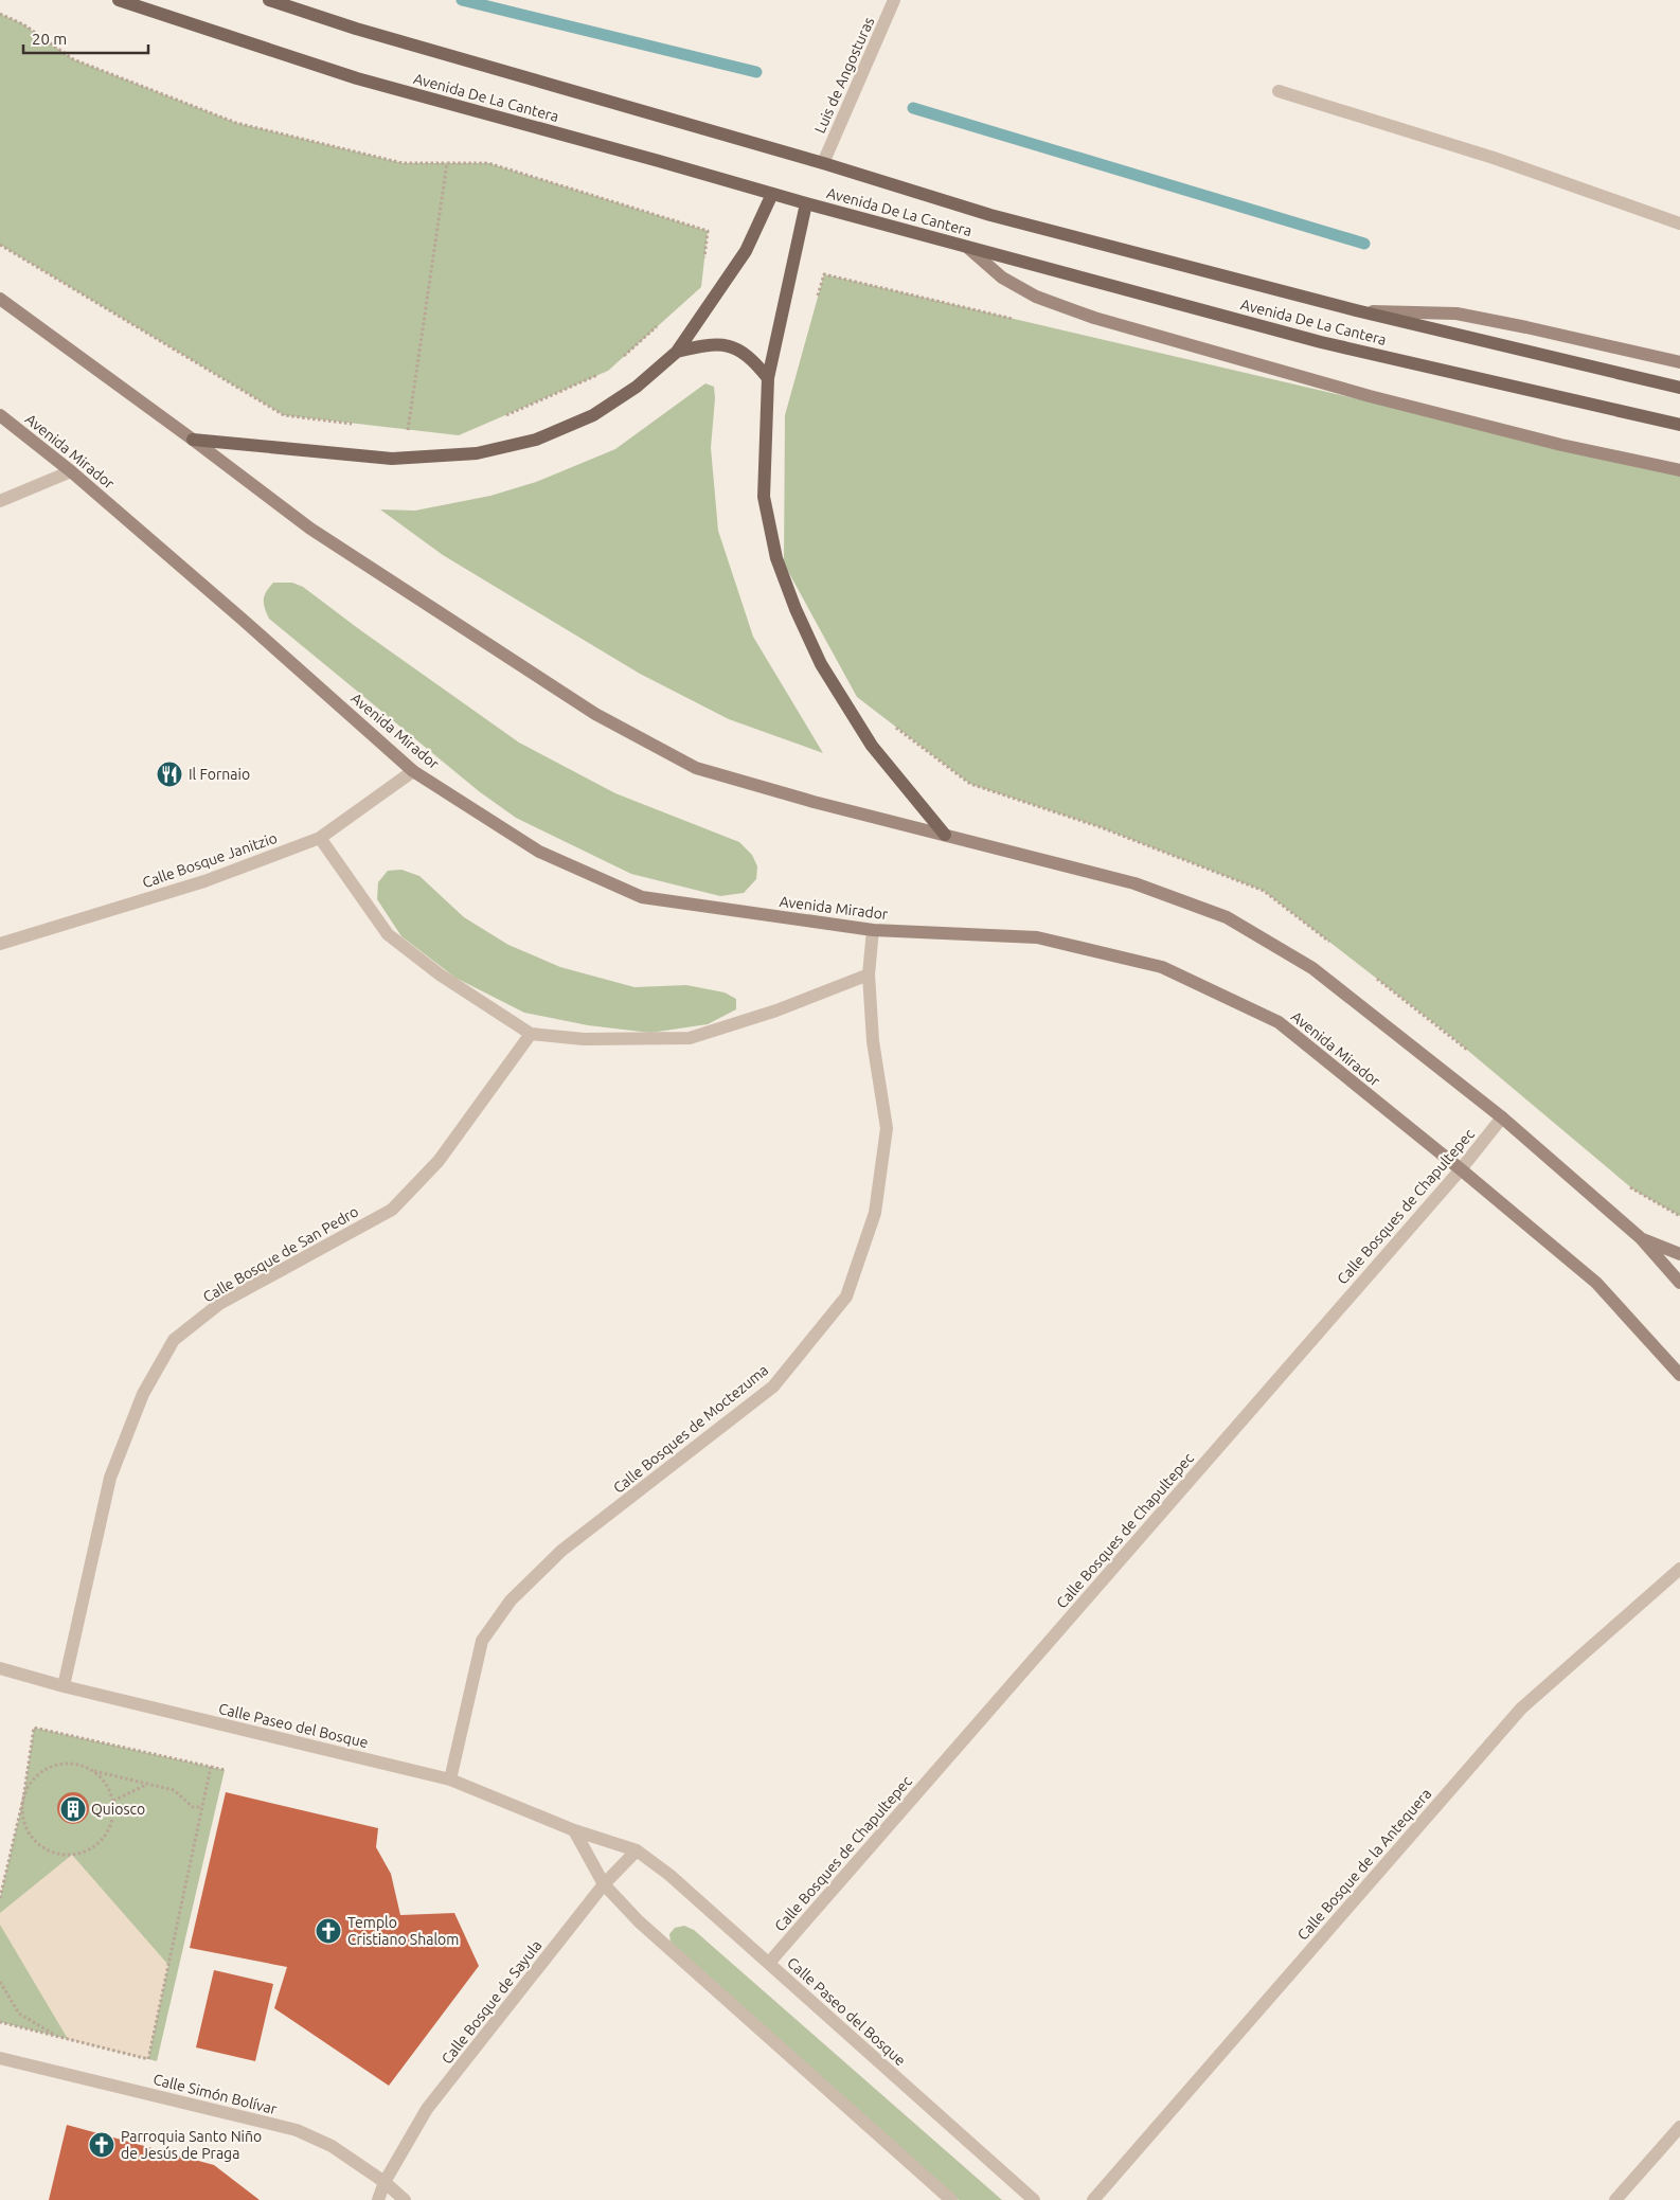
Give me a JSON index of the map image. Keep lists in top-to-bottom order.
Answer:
{
  "streets": {
    "main road": ["Avenida De La Cantera", "Avenida Mirador"],
    "street": [
      "Luis de Angosturas",
      "Calle Bosque Janitzio",
      "Calle Bosques de Chapultepec",
      "Calle Bosque de San Pedro",
      "Calle Bosques de Moctezuma",
      "Calle Paseo del Bosque",
      "Calle Bosque de la Antequera",
      "Calle Bosque de Sayula",
      "Calle Simón Bolívar"
    ]
  },
  "crossings": [
    ["Luis de Angosturas", "Avenida De La Cantera"],
    ["Avenida Mirador", "Calle Bosque Janitzio"],
    ["Avenida Mirador", "Calle Bosques de Chapultepec"],
    ["Avenida Mirador", "Calle Bosques de Moctezuma"],
    ["Calle Bosques de Chapultepec", "Calle Paseo del Bosque"],
    ["Calle Bosque de San Pedro", "Calle Paseo del Bosque"],
    ["Calle Bosques de Moctezuma", "Calle Paseo del Bosque"],
    ["Calle Paseo del Bosque", "Calle Bosque de Sayula"],
    ["Calle Bosque de Sayula", "Calle Simón Bolívar"]
  ],
  "places": {
    "restaurant": ["Il Fornaio"],
    "building": ["Quiosco"],
    "church": ["Templo Cristiano Shalom", "Parroquia Santo Niño de Jesús de Praga"]
  },
  "scale_bar": "20 m"
}
